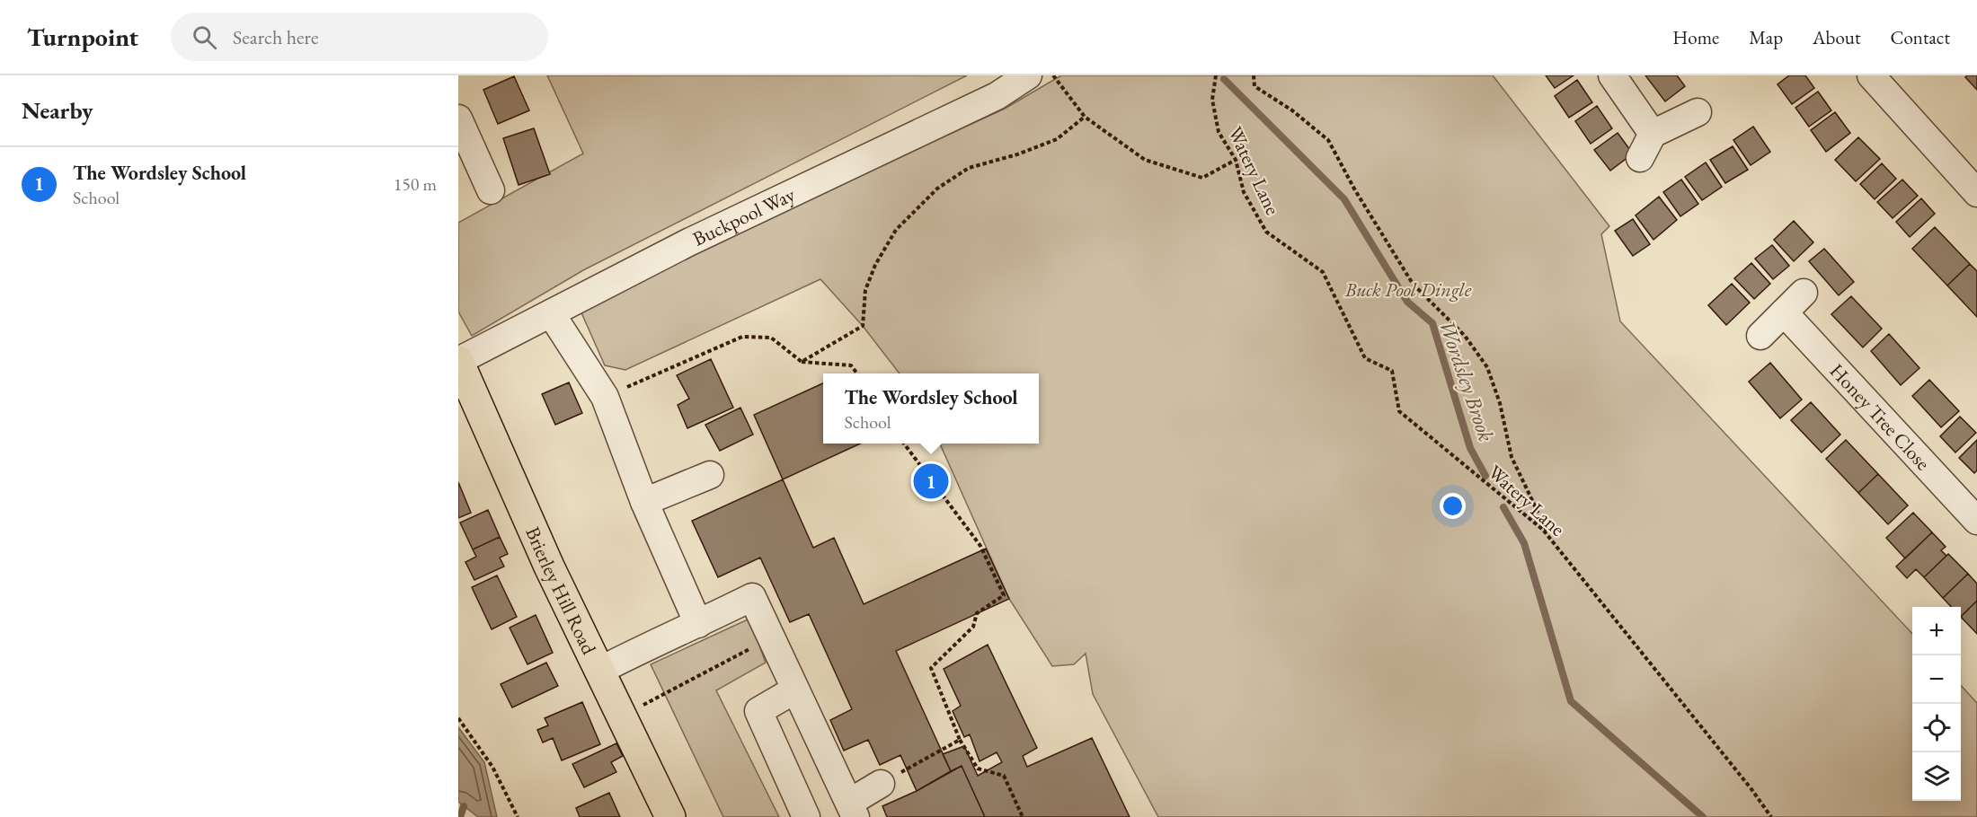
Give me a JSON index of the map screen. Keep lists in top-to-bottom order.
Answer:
{
  "streets": {
    "main road": ["Brierley Hill Road"],
    "street": ["Buckpool Way", "Honey Tree Close"],
    "path": ["Watery Lane"]
  },
  "crossings": [
    ["Buckpool Way", "Brierley Hill Road"]
  ],
  "water": ["Wordsley Brook"],
  "parks": ["Buck Pool Dingle"],
  "page": {
    "header": "Turnpoint",
    "search": "Search here",
    "nav": [
      "Home",
      "Map",
      "About",
      "Contact"
    ],
    "heading": "Nearby",
    "list": [
      {
        "mark": "1",
        "name": "The Wordsley School",
        "note": "School",
        "value": "150 m"
      }
    ],
    "popup": ["The Wordsley School", "School"],
    "pins": "1",
    "map_buttons": ["+", "−"]
  }
}
